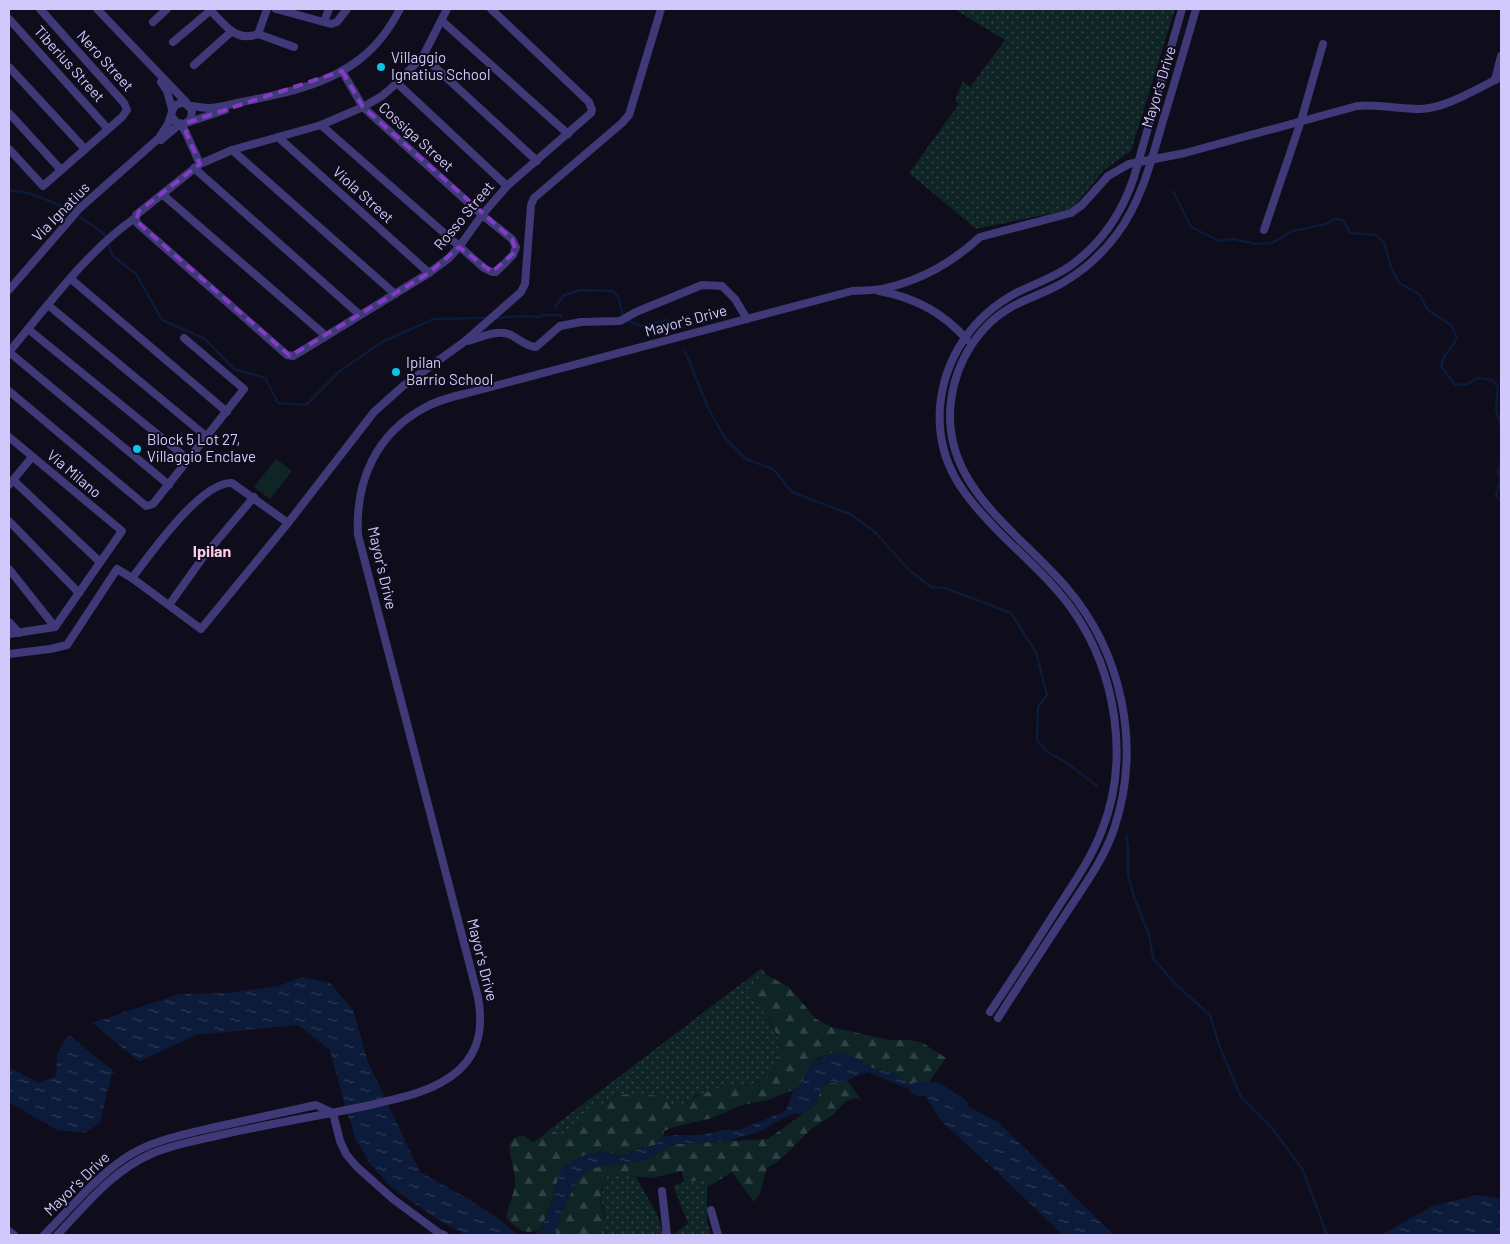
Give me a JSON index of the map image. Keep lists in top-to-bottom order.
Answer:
{
  "streets": {
    "street": [
      "Nero Street",
      "Tiberius Street",
      "Mayor's Drive",
      "Cossiga Street",
      "Viola Street",
      "Via Ignatius",
      "Rosso Street",
      "Via Milano"
    ]
  },
  "crossings": [
    ["Nero Street", "Tiberius Street"],
    ["Cossiga Street", "Via Ignatius"],
    ["Cossiga Street", "Rosso Street"],
    ["Viola Street", "Rosso Street"]
  ],
  "districts": ["Ipilan"],
  "places": ["Villaggio Ignatius School", "Ipilan Barrio School", "Block 5 Lot 27, Villaggio Enclave"]
}
